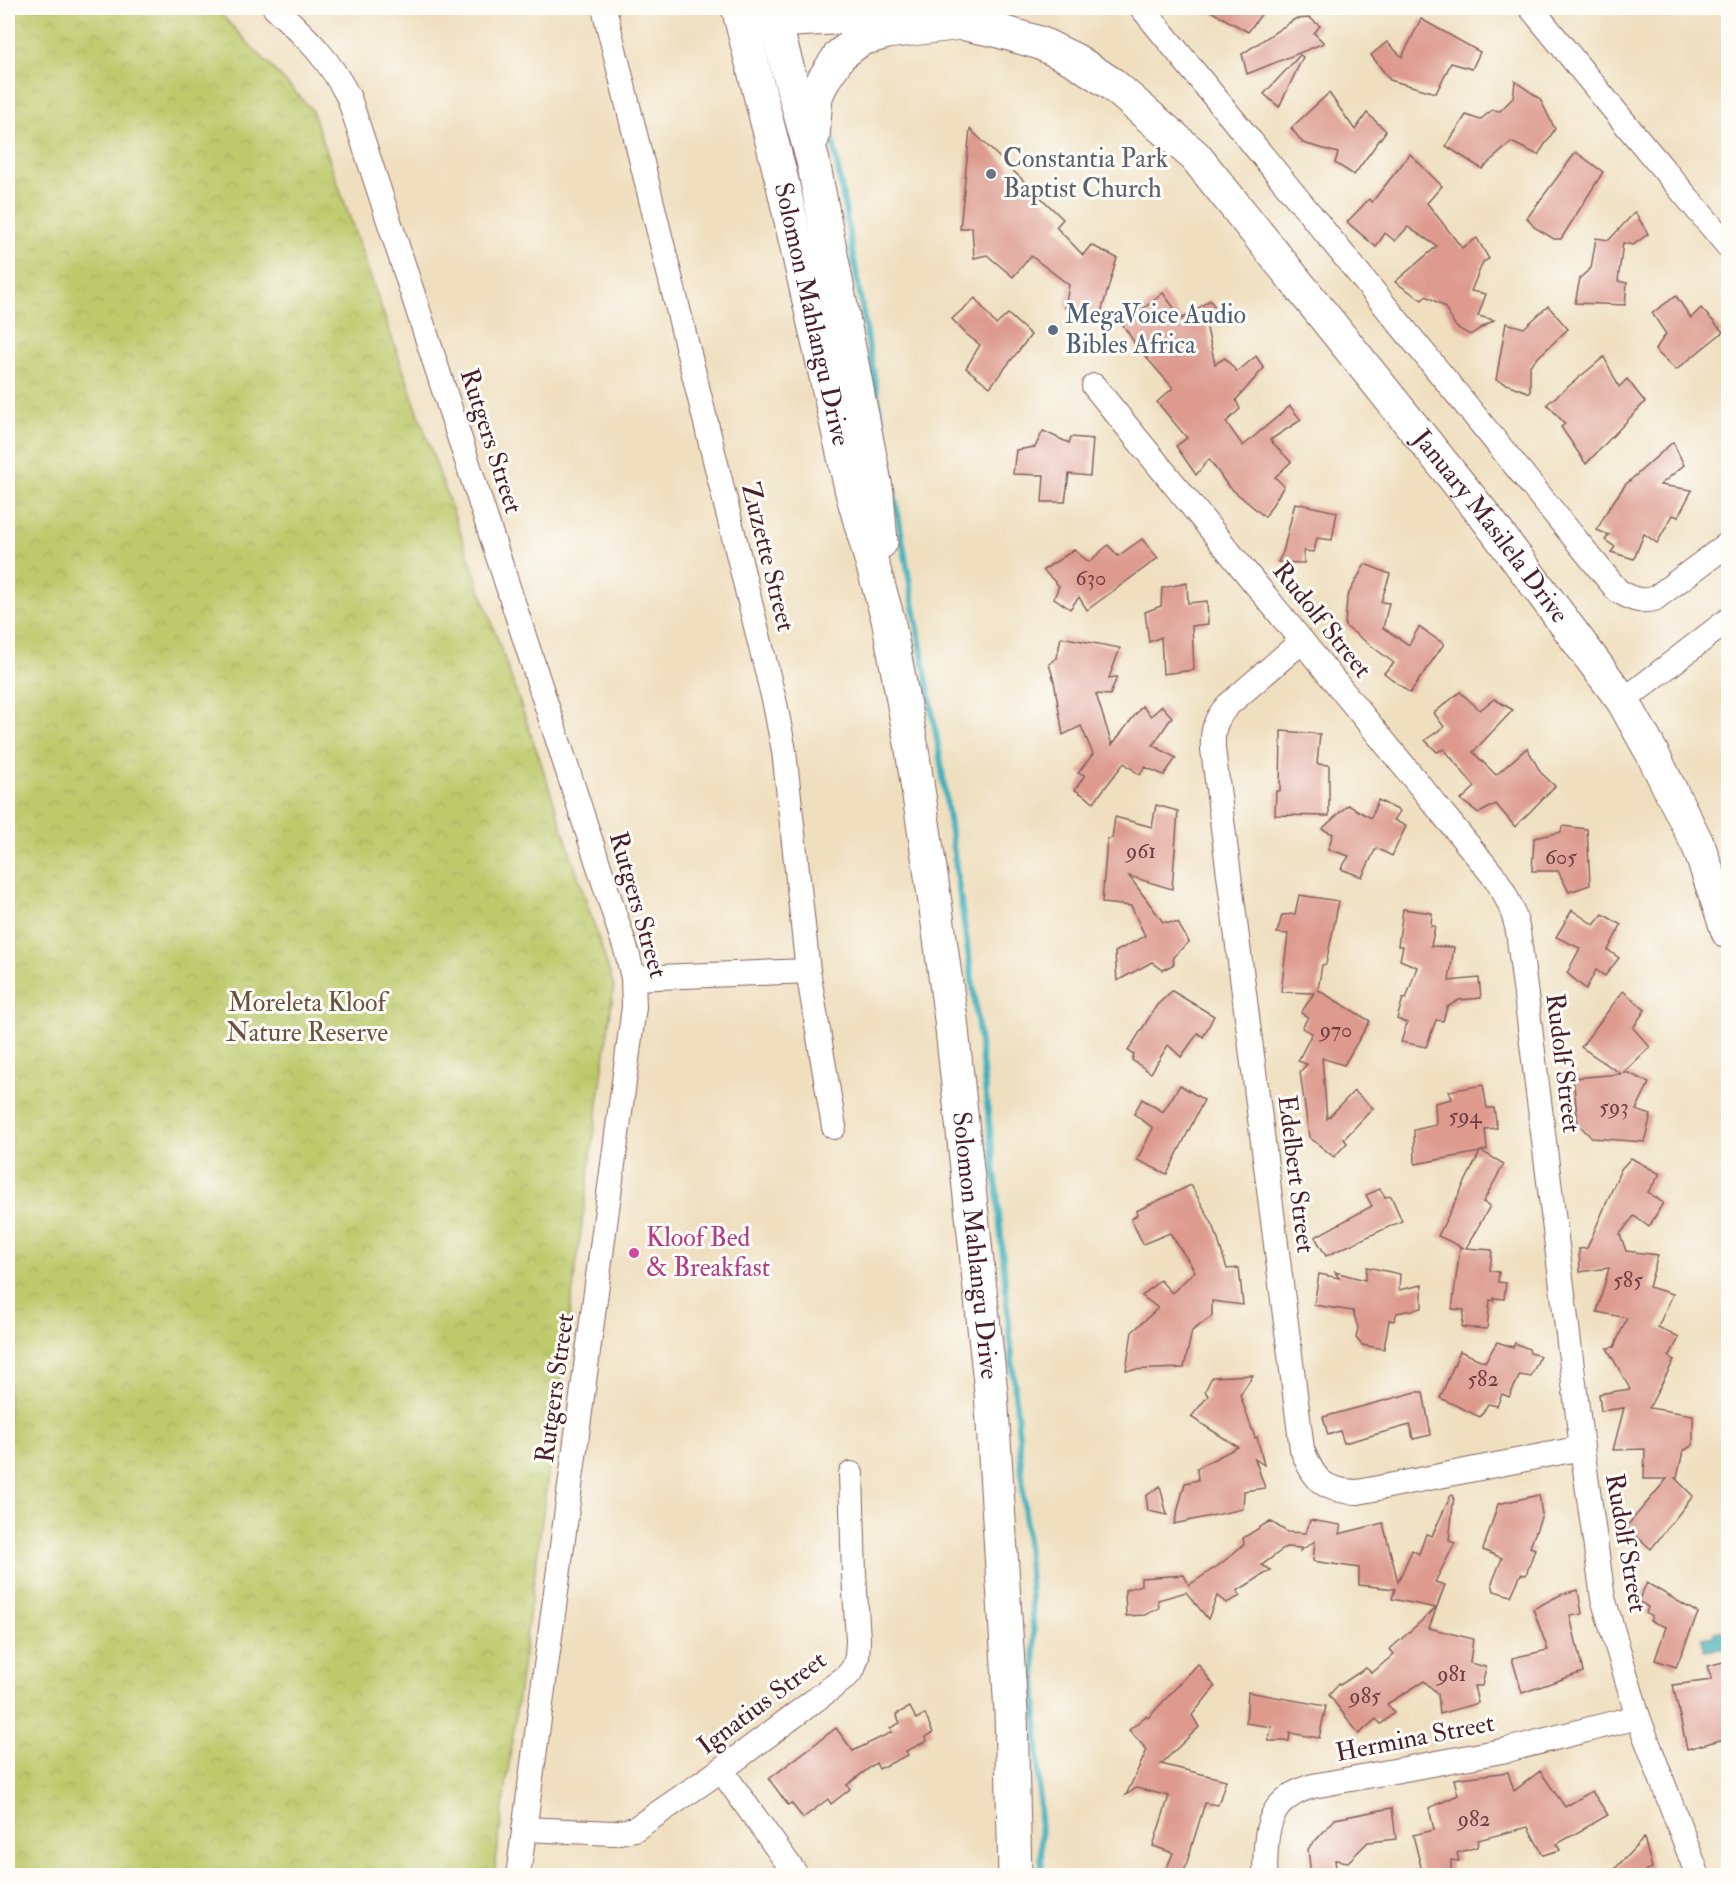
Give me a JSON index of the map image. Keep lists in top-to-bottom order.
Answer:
{
  "streets": {
    "main road": ["Solomon Mahlangu Drive", "January Masilela Drive"],
    "street": [
      "Rutgers Street",
      "Zuzette Street",
      "Rudolf Street",
      "Edelbert Street",
      "Ignatius Street",
      "Hermina Street"
    ]
  },
  "crossings": [
    ["Solomon Mahlangu Drive", "January Masilela Drive"],
    ["Rutgers Street", "Ignatius Street"],
    ["Rudolf Street", "Edelbert Street"],
    ["Rudolf Street", "Hermina Street"]
  ],
  "parks": ["Moreleta Kloof Nature Reserve"],
  "places": ["Constantia Park Baptist Church", "MegaVoice Audio Bibles Africa", "Kloof Bed & Breakfast"],
  "house_numbers": [
    "630",
    "961",
    "605",
    "970",
    "593",
    "594",
    "585",
    "582",
    "981",
    "985",
    "982"
  ]
}
